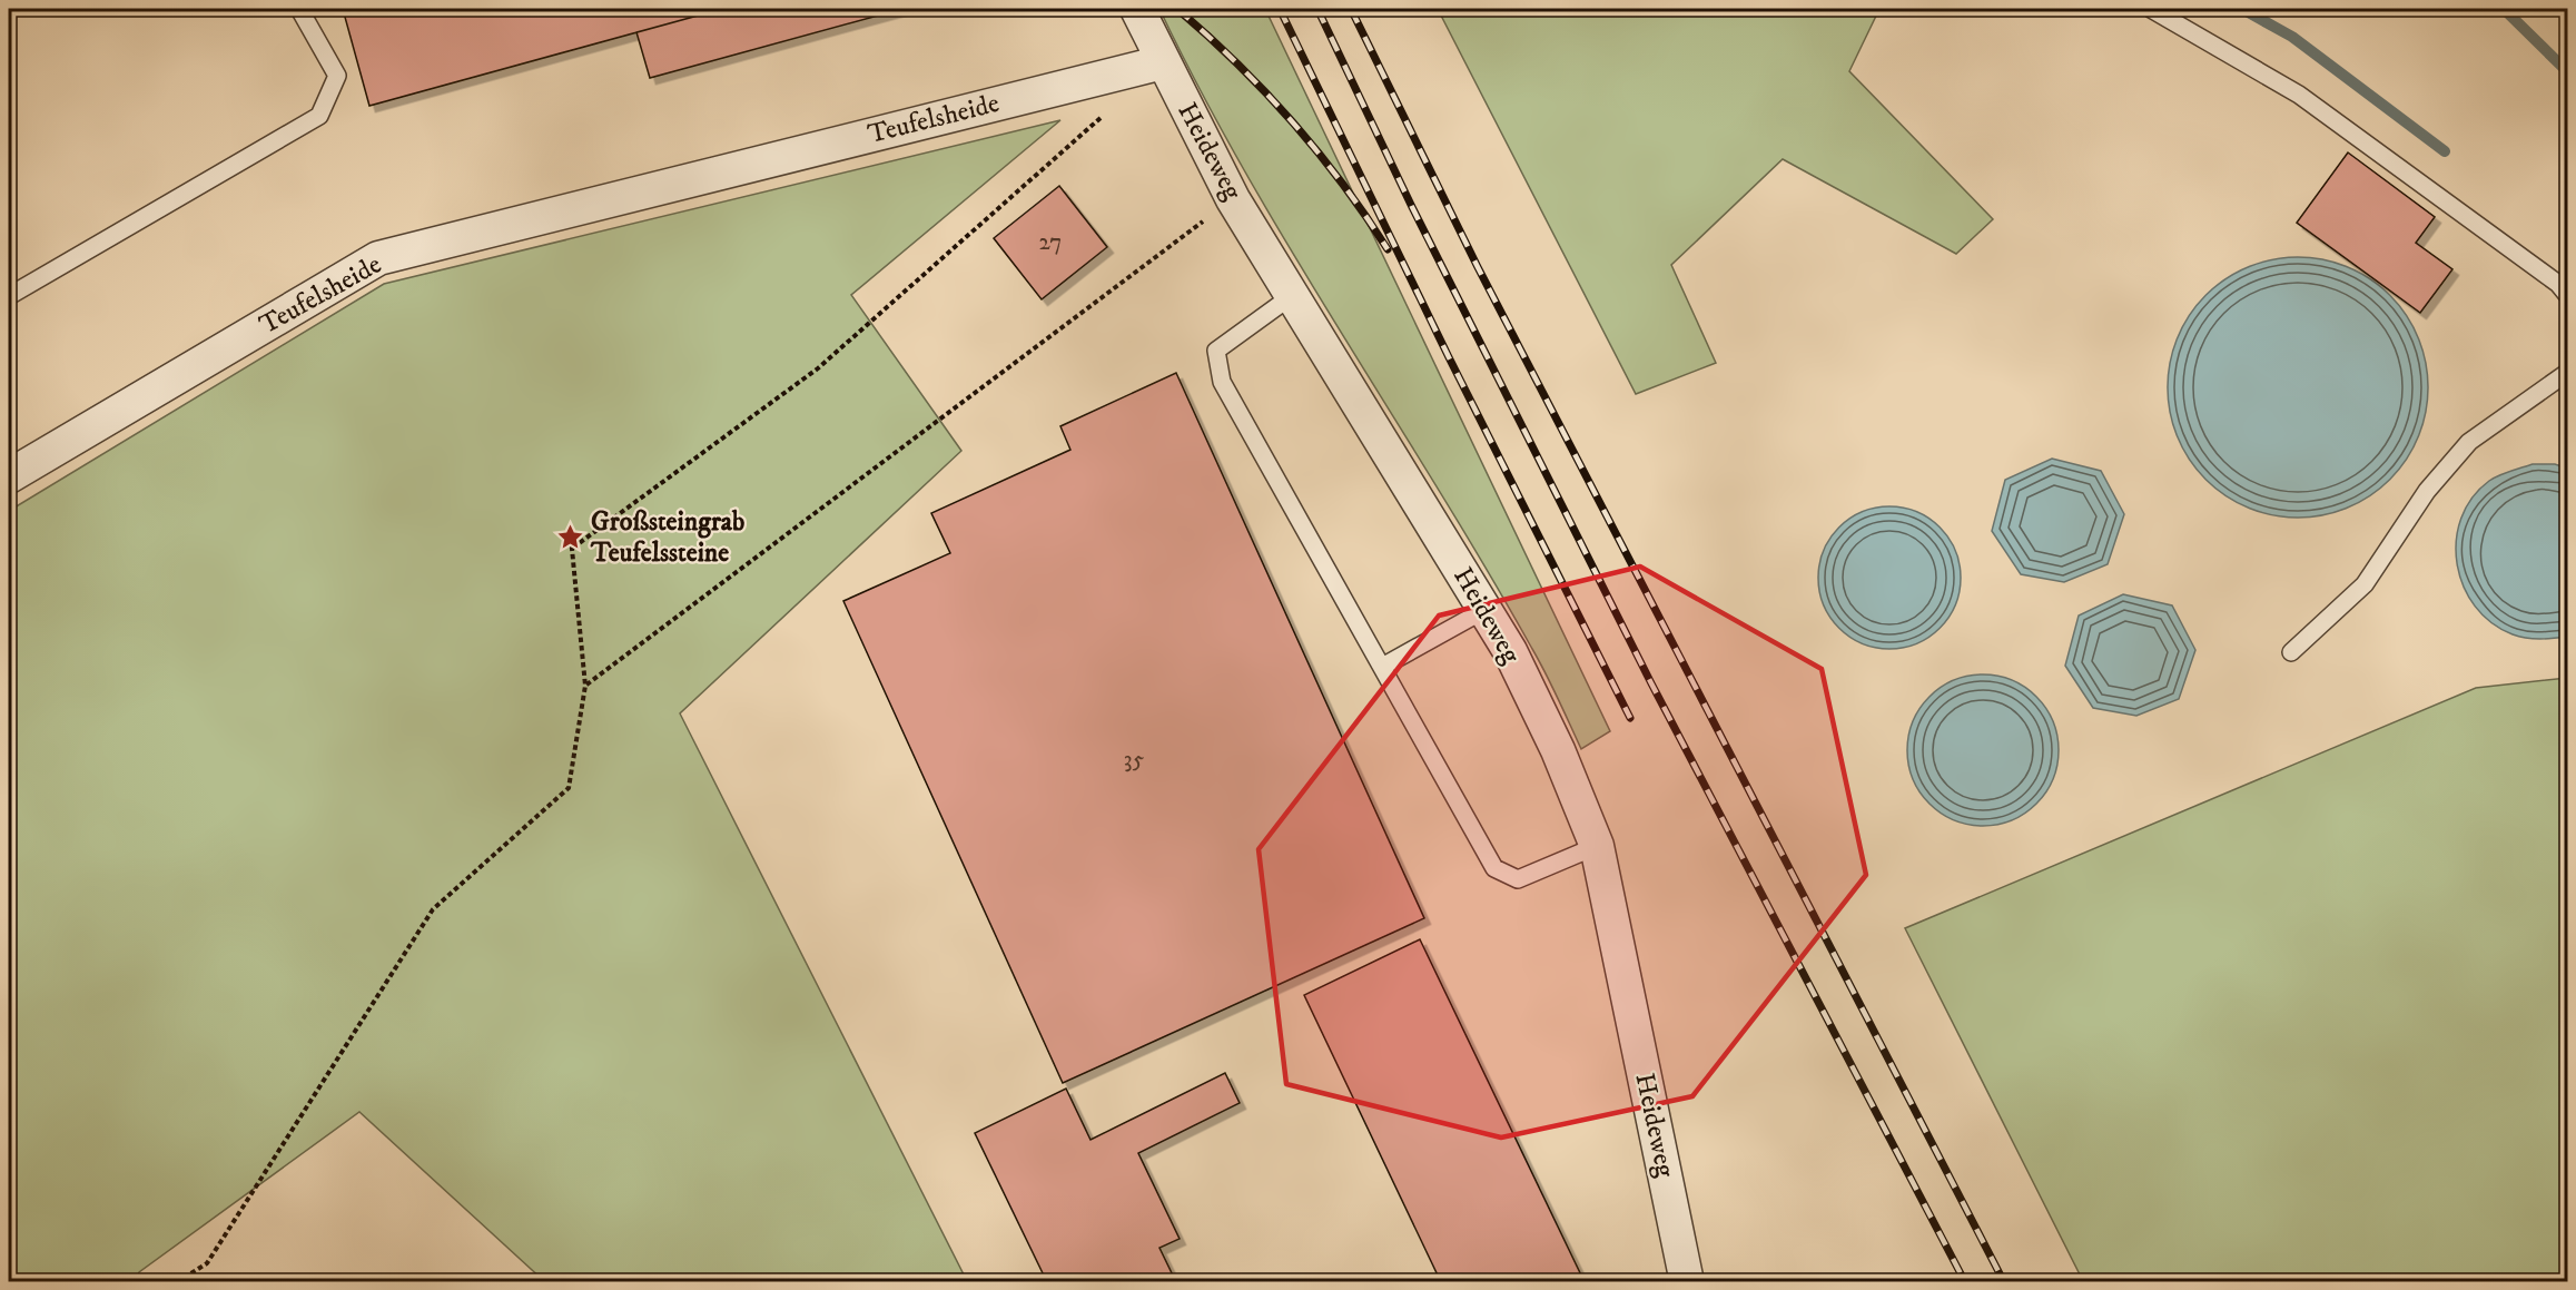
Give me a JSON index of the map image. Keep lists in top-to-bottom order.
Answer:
{
  "streets": {
    "street": ["Teufelsheide", "Heideweg"]
  },
  "crossings": [
    ["Teufelsheide", "Heideweg"]
  ],
  "places": {
    "place": ["Großsteingrab Teufelssteine"]
  },
  "house_numbers": ["27", "35"]
}
